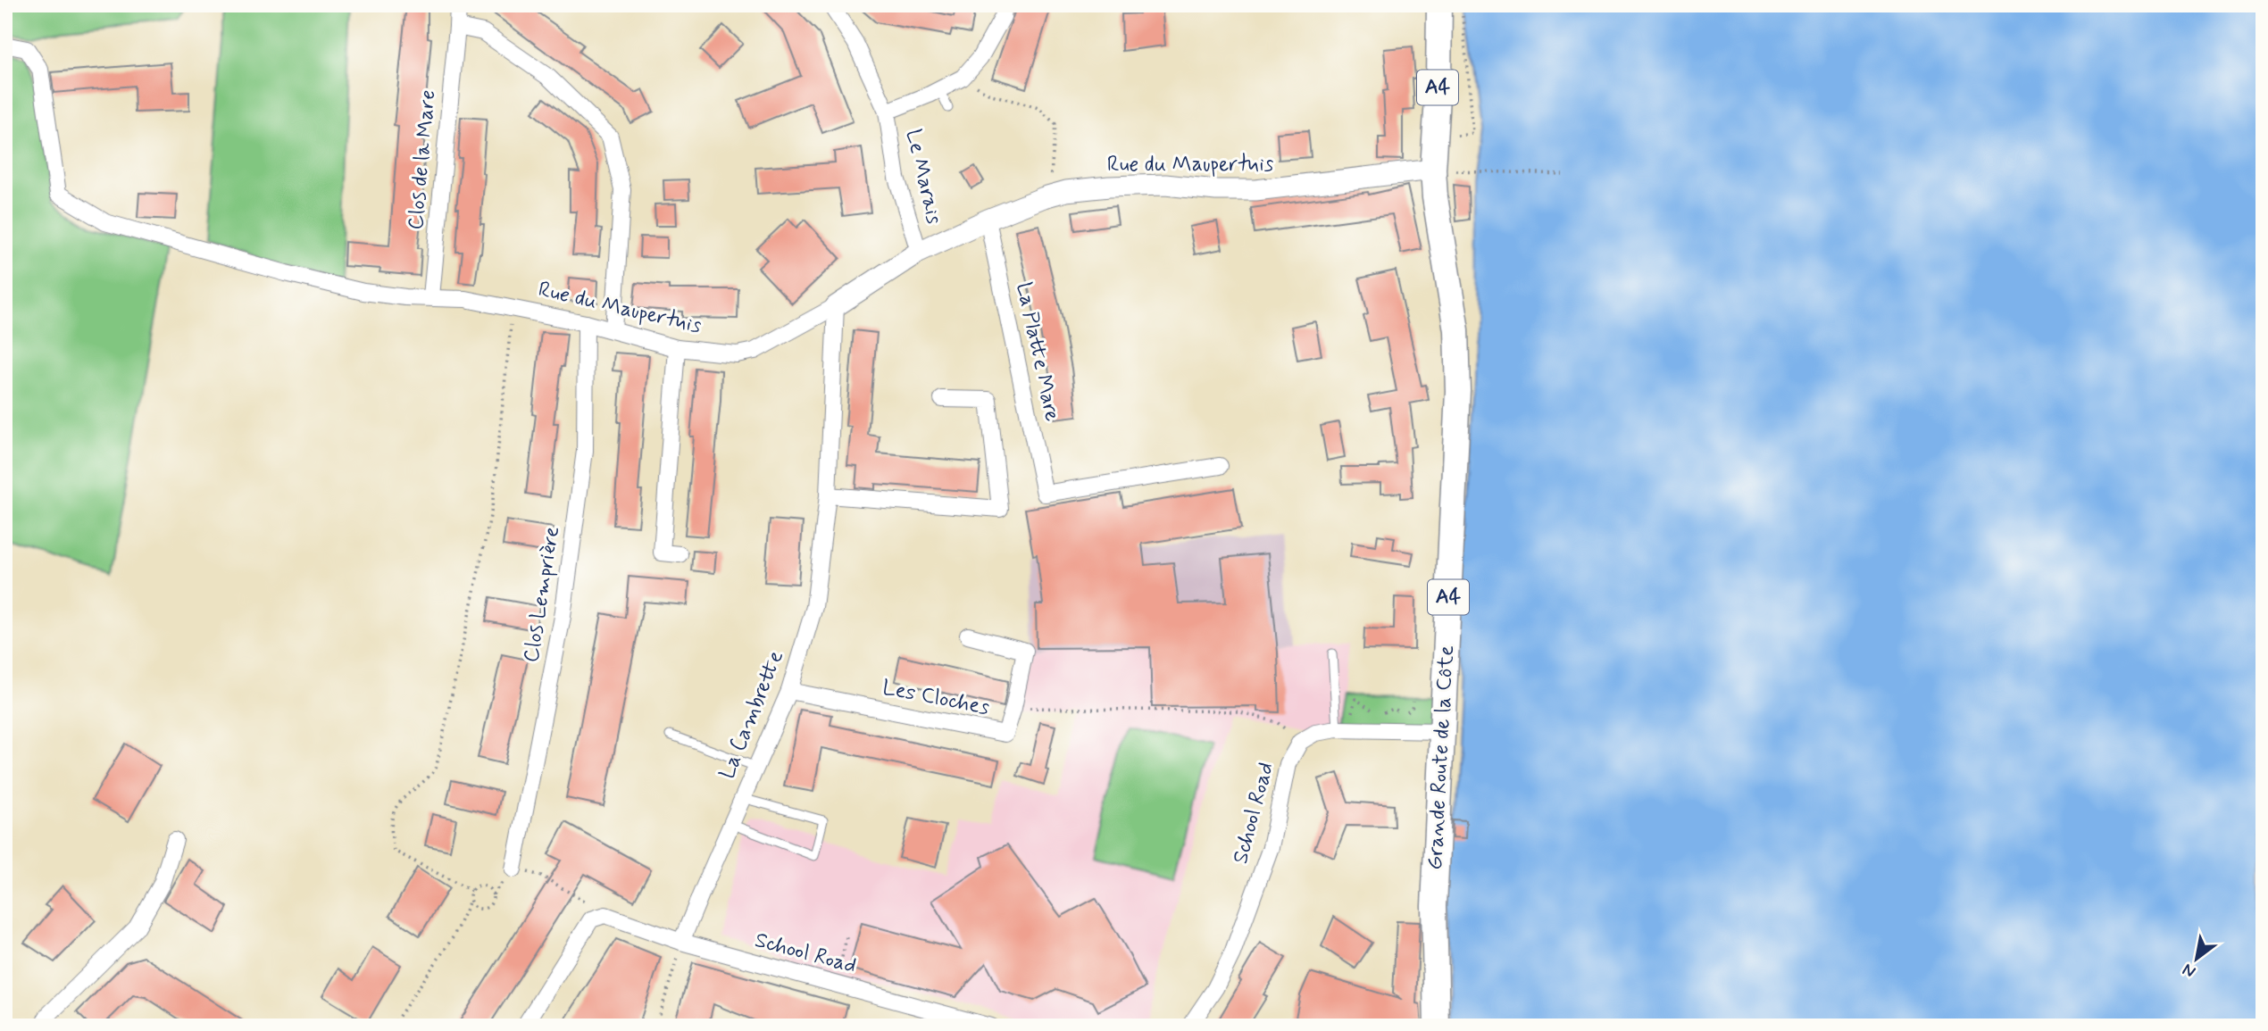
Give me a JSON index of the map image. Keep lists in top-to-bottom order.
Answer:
{
  "streets": {
    "main road": ["A4", "Grande Route de la Côte"],
    "street": [
      "Clos de la Mare",
      "Rue du Maupertuis",
      "Le Marais",
      "La Platte Mare",
      "Clos Lemprière",
      "Les Cloches",
      "La Cambrette",
      "School Road"
    ]
  },
  "crossings": [
    ["Clos de la Mare", "Rue du Maupertuis"],
    ["Rue du Maupertuis", "Le Marais"],
    ["Rue du Maupertuis", "La Platte Mare"],
    ["Rue du Maupertuis", "Clos Lemprière"],
    ["Rue du Maupertuis", "La Cambrette"],
    ["Rue du Maupertuis", "Grande Route de la Côte"],
    ["Les Cloches", "La Cambrette"],
    ["La Cambrette", "School Road"],
    ["Grande Route de la Côte", "School Road"]
  ],
  "north": "bottom left"
}
